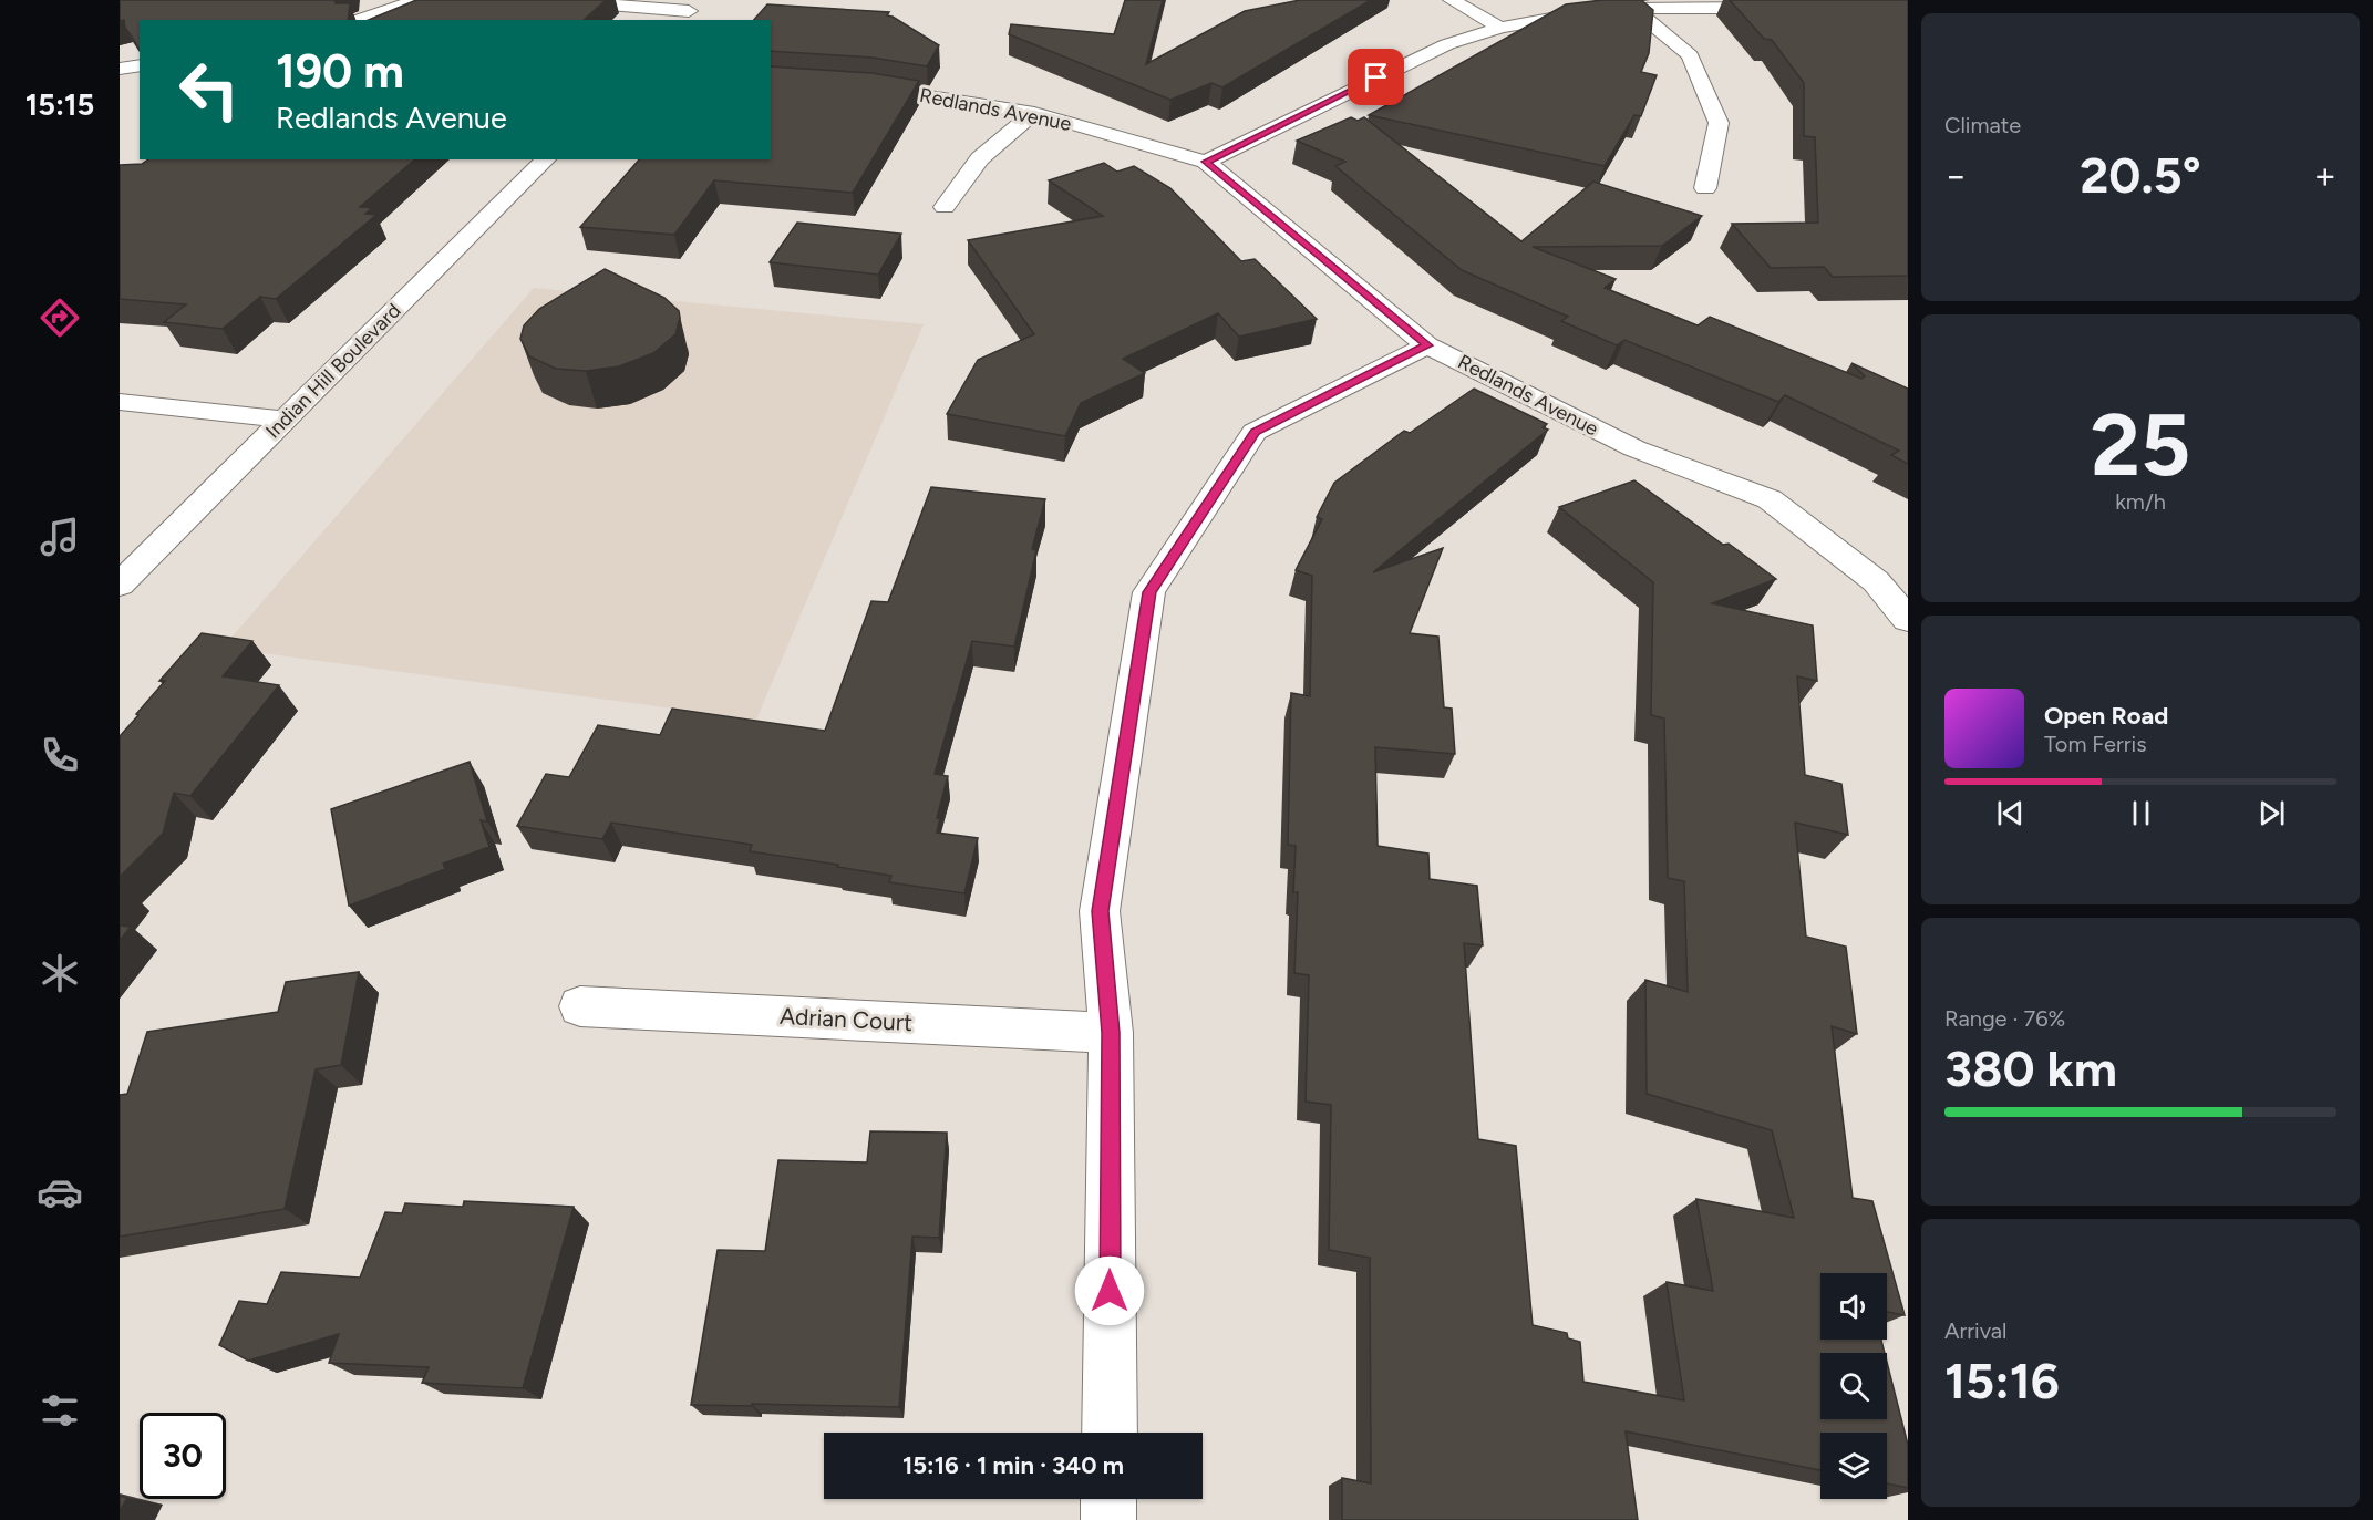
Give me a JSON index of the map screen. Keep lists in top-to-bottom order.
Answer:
{
  "streets": {
    "street": ["Redlands Avenue", "Indian Hill Boulevard", "Adrian Court"]
  },
  "page": {
    "tabs": "15:15",
    "tile": [
      "Climate",
      ["25", "km/h"],
      ["Range · 76%", "380 km"],
      ["Arrival", "15:16"]
    ],
    "turn": ["190 m", "Redlands Avenue"],
    "heat": ["−", "20.5°", "+"],
    "song": ["Open Road", "Tom Ferris"],
    "limit": "30",
    "trip": "15:16 · 1 min · 340 m"
  }
}
